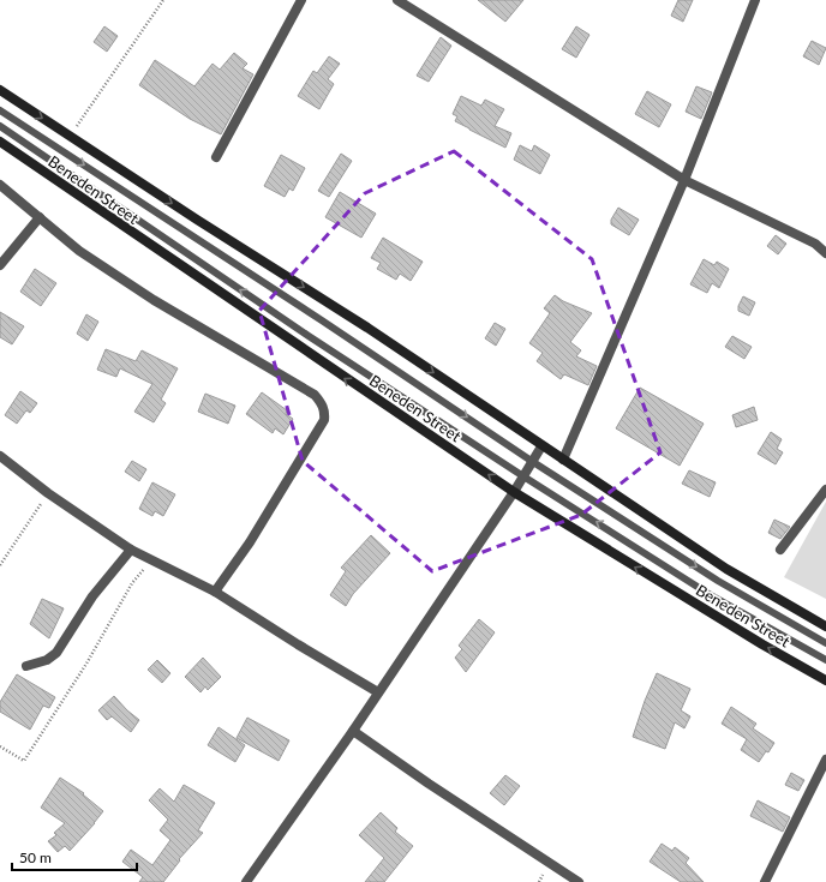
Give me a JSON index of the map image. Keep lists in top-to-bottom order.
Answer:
{
  "streets": {
    "main road": ["Beneden Street"]
  },
  "scale_bar": "50 m"
}
